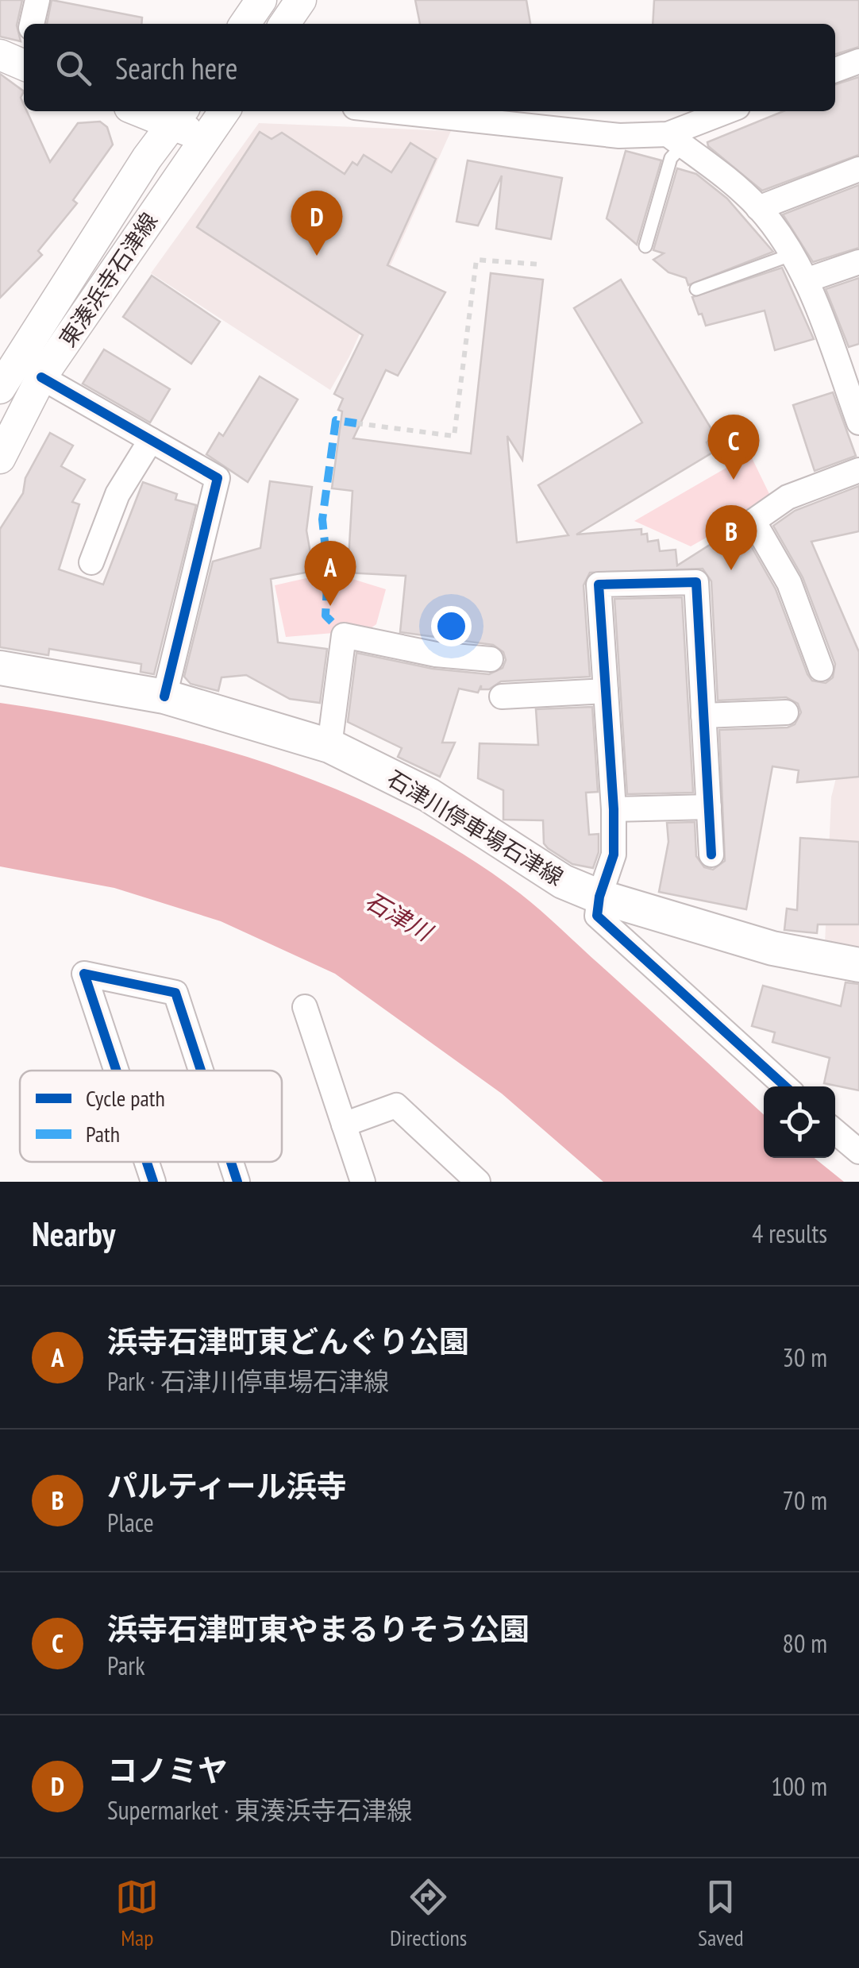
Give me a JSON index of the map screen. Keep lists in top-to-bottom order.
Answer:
{
  "streets": {
    "main road": ["石津川停車場石津線"],
    "street": ["東湊浜寺石津線"]
  },
  "water": ["石津川"],
  "legend": ["Cycle path", "Path"],
  "page": {
    "search": "Search here",
    "pins": [
      "D",
      "C",
      "B",
      "A"
    ],
    "heading": ["Nearby", "4 results"],
    "list": [
      {
        "mark": "A",
        "name": "浜寺石津町東どんぐり公園",
        "note": "Park · 石津川停車場石津線",
        "value": "30 m"
      },
      {
        "mark": "B",
        "name": "パルティール浜寺",
        "note": "Place",
        "value": "70 m"
      },
      {
        "mark": "C",
        "name": "浜寺石津町東やまるりそう公園",
        "note": "Park",
        "value": "80 m"
      },
      {
        "mark": "D",
        "name": "コノミヤ",
        "note": "Supermarket · 東湊浜寺石津線",
        "value": "100 m"
      }
    ],
    "nav": ["Map", "Directions", "Saved"]
  }
}
